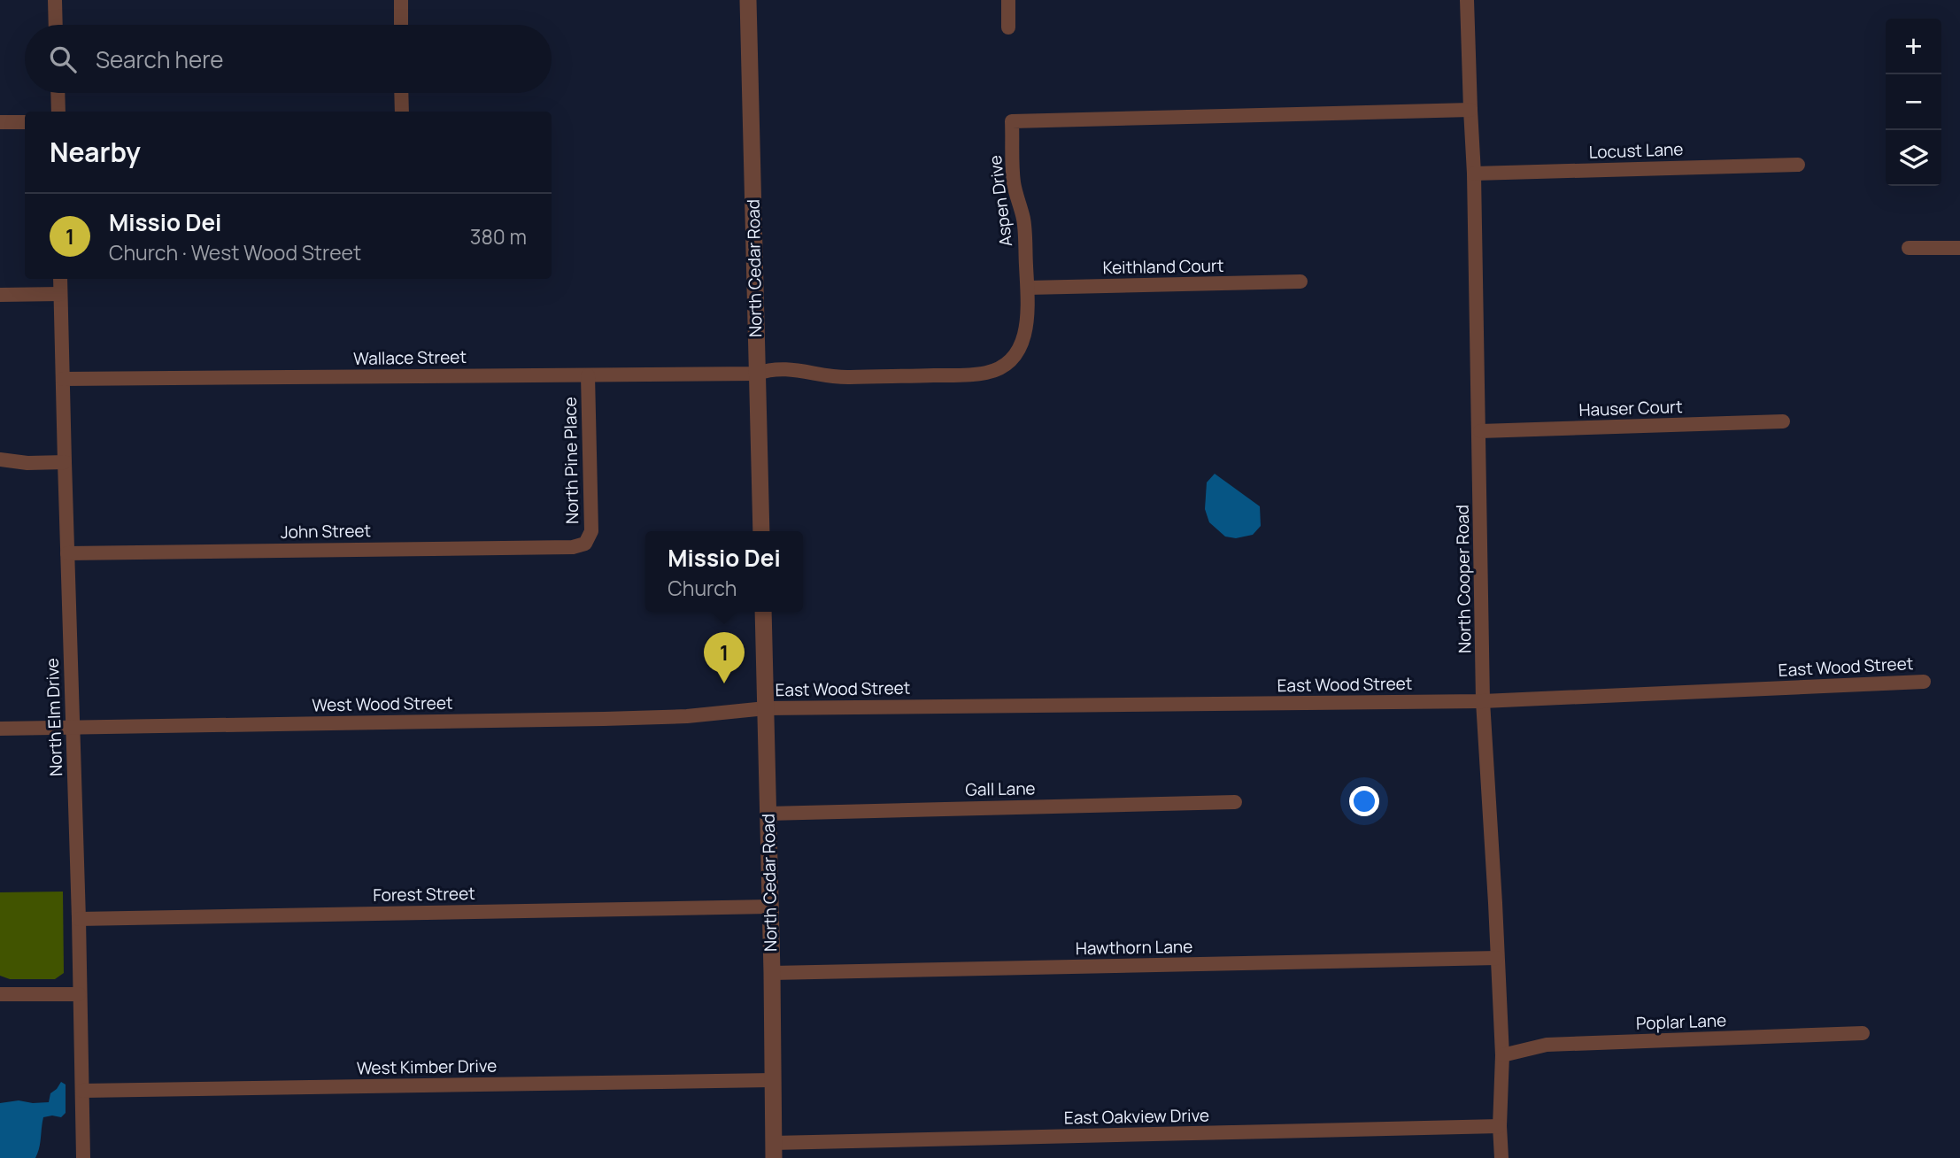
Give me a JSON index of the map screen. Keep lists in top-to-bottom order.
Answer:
{
  "streets": {
    "street": [
      "Locust Lane",
      "Aspen Drive",
      "Keithland Court",
      "North Cedar Road",
      "Wallace Street",
      "Hauser Court",
      "North Pine Place",
      "John Street",
      "North Cooper Road",
      "East Wood Street",
      "West Wood Street",
      "North Elm Drive",
      "Gall Lane",
      "Forest Street",
      "Hawthorn Lane",
      "Poplar Lane",
      "West Kimber Drive",
      "East Oakview Drive"
    ]
  },
  "crossings": [
    ["Locust Lane", "North Cooper Road"],
    ["Aspen Drive", "Keithland Court"],
    ["Aspen Drive", "North Cedar Road"],
    ["Aspen Drive", "Wallace Street"],
    ["Aspen Drive", "North Cooper Road"],
    ["North Cedar Road", "Wallace Street"],
    ["North Cedar Road", "East Wood Street"],
    ["North Cedar Road", "West Wood Street"],
    ["North Cedar Road", "Gall Lane"],
    ["North Cedar Road", "Forest Street"],
    ["North Cedar Road", "Hawthorn Lane"],
    ["North Cedar Road", "West Kimber Drive"],
    ["North Cedar Road", "East Oakview Drive"],
    ["Wallace Street", "North Pine Place"],
    ["Wallace Street", "North Elm Drive"],
    ["Hauser Court", "North Cooper Road"],
    ["North Pine Place", "John Street"],
    ["John Street", "North Elm Drive"],
    ["North Cooper Road", "East Wood Street"],
    ["North Cooper Road", "Hawthorn Lane"],
    ["North Cooper Road", "Poplar Lane"],
    ["North Cooper Road", "East Oakview Drive"],
    ["East Wood Street", "West Wood Street"],
    ["West Wood Street", "North Elm Drive"],
    ["North Elm Drive", "Forest Street"],
    ["North Elm Drive", "West Kimber Drive"]
  ],
  "page": {
    "map_buttons": ["+", "−"],
    "search": "Search here",
    "heading": "Nearby",
    "list": [
      {
        "mark": "1",
        "name": "Missio Dei",
        "note": "Church · West Wood Street",
        "value": "380 m"
      }
    ],
    "popup": ["Missio Dei", "Church"],
    "pins": "1"
  }
}
